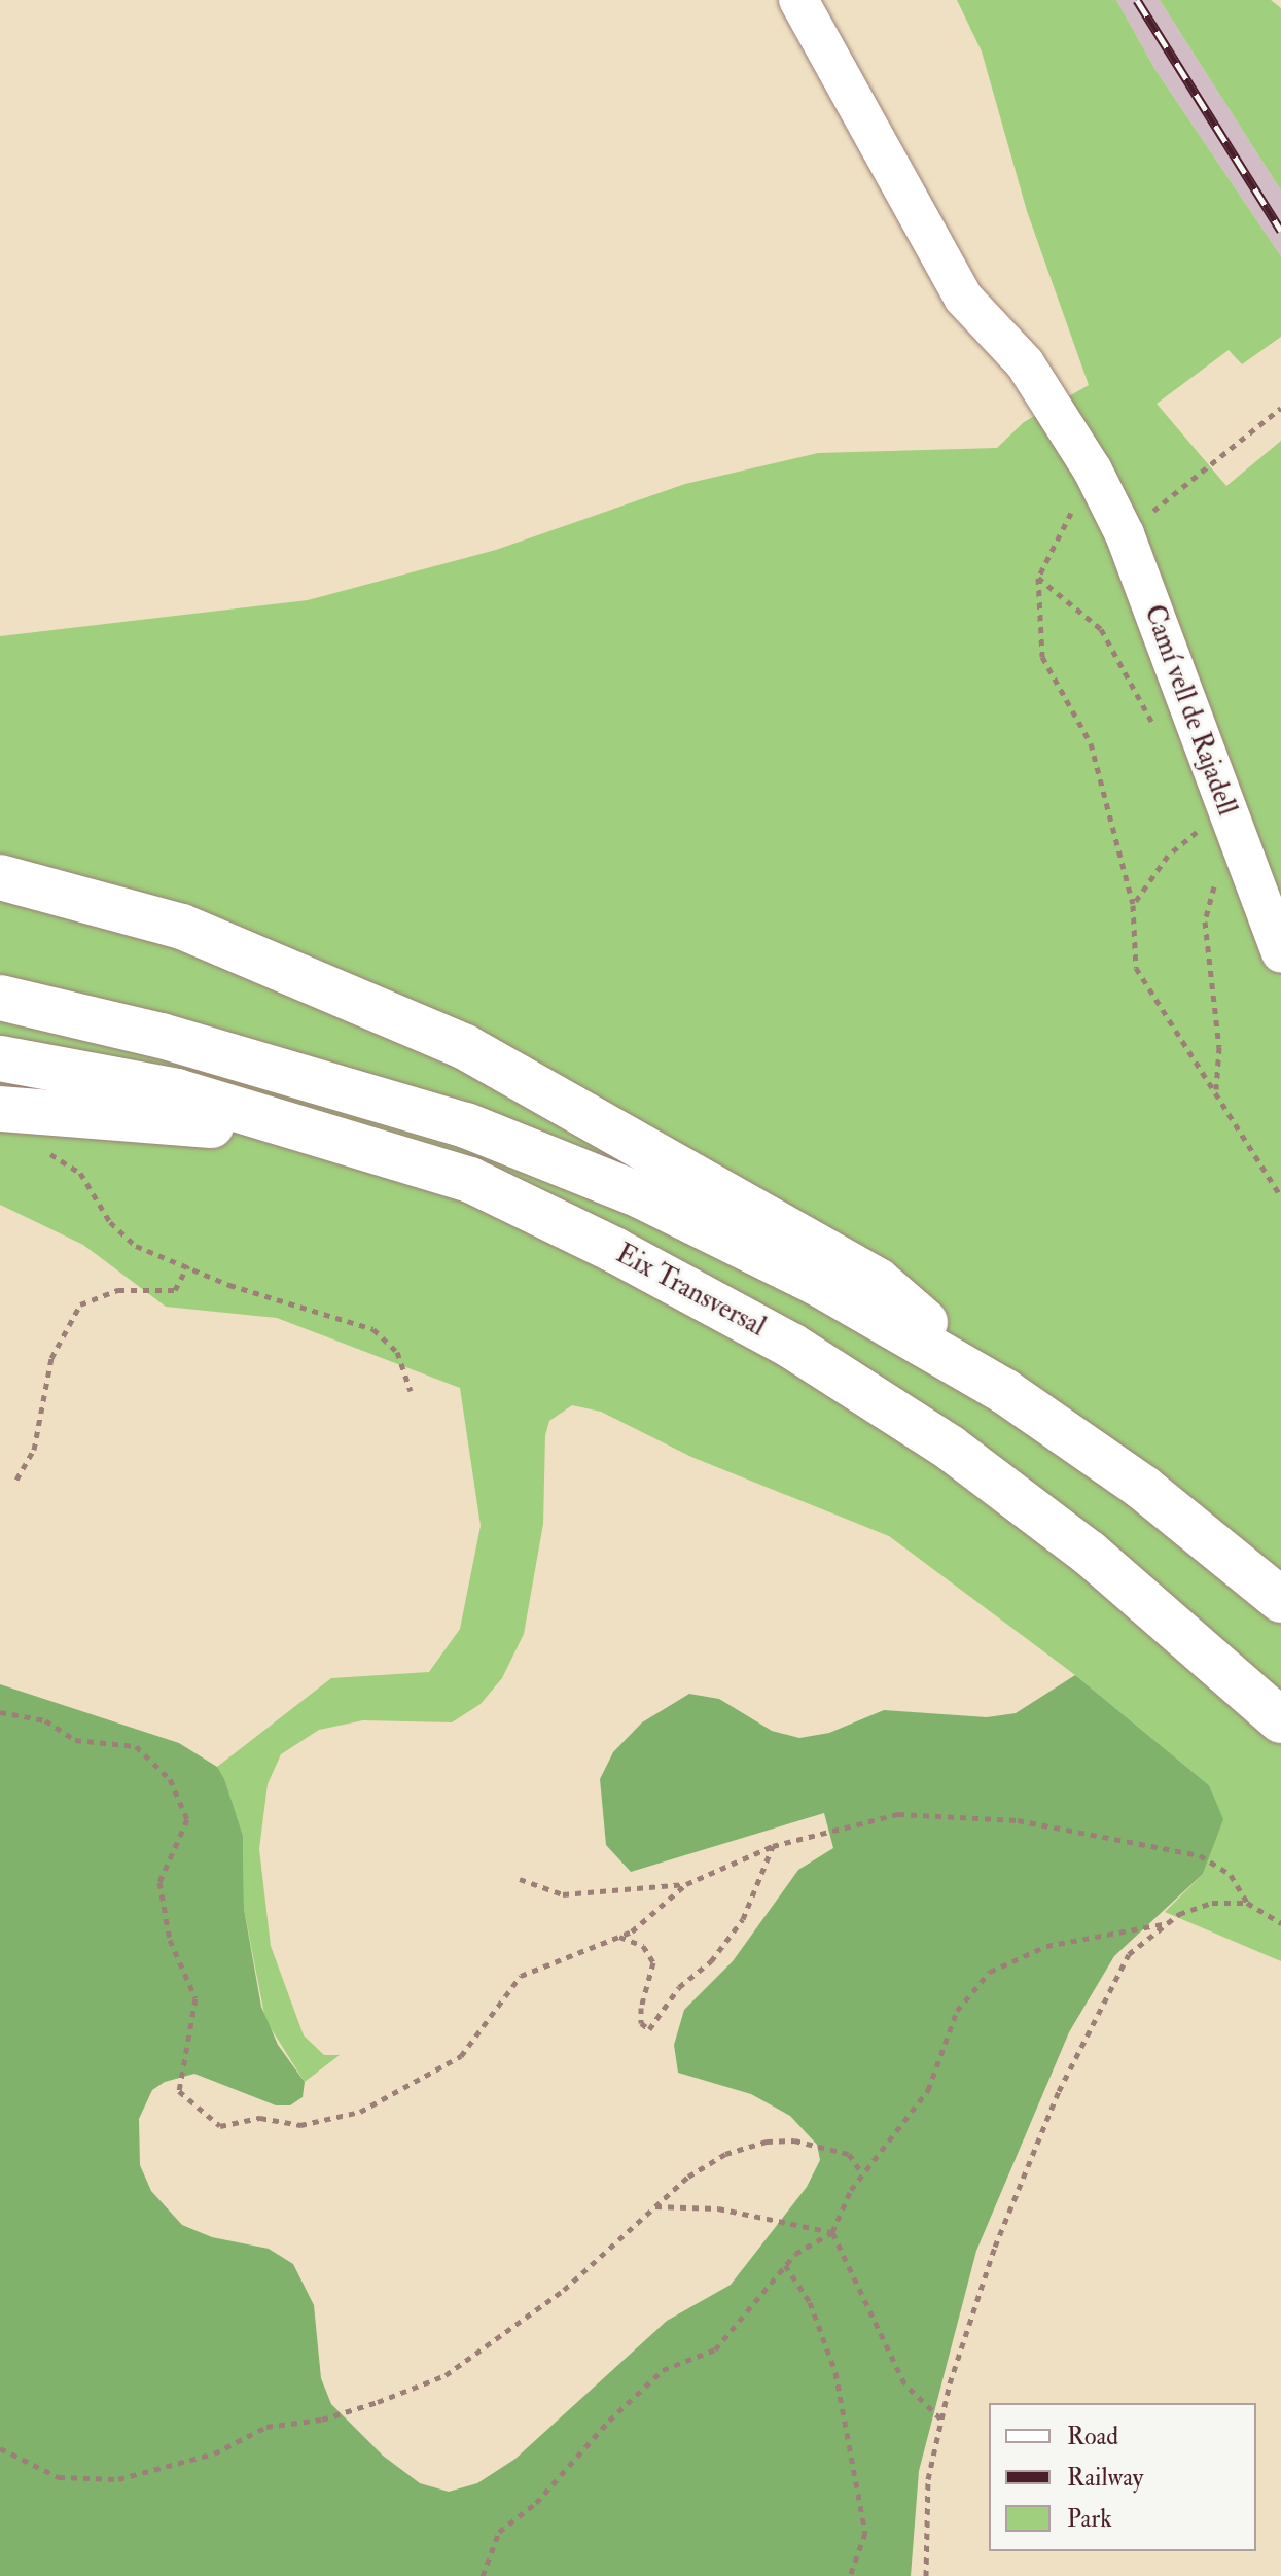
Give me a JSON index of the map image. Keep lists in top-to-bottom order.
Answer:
{
  "streets": {
    "highway": ["Eix Transversal"],
    "street": ["Camí vell de Rajadell"]
  },
  "legend": ["Road", "Railway", "Park"]
}
